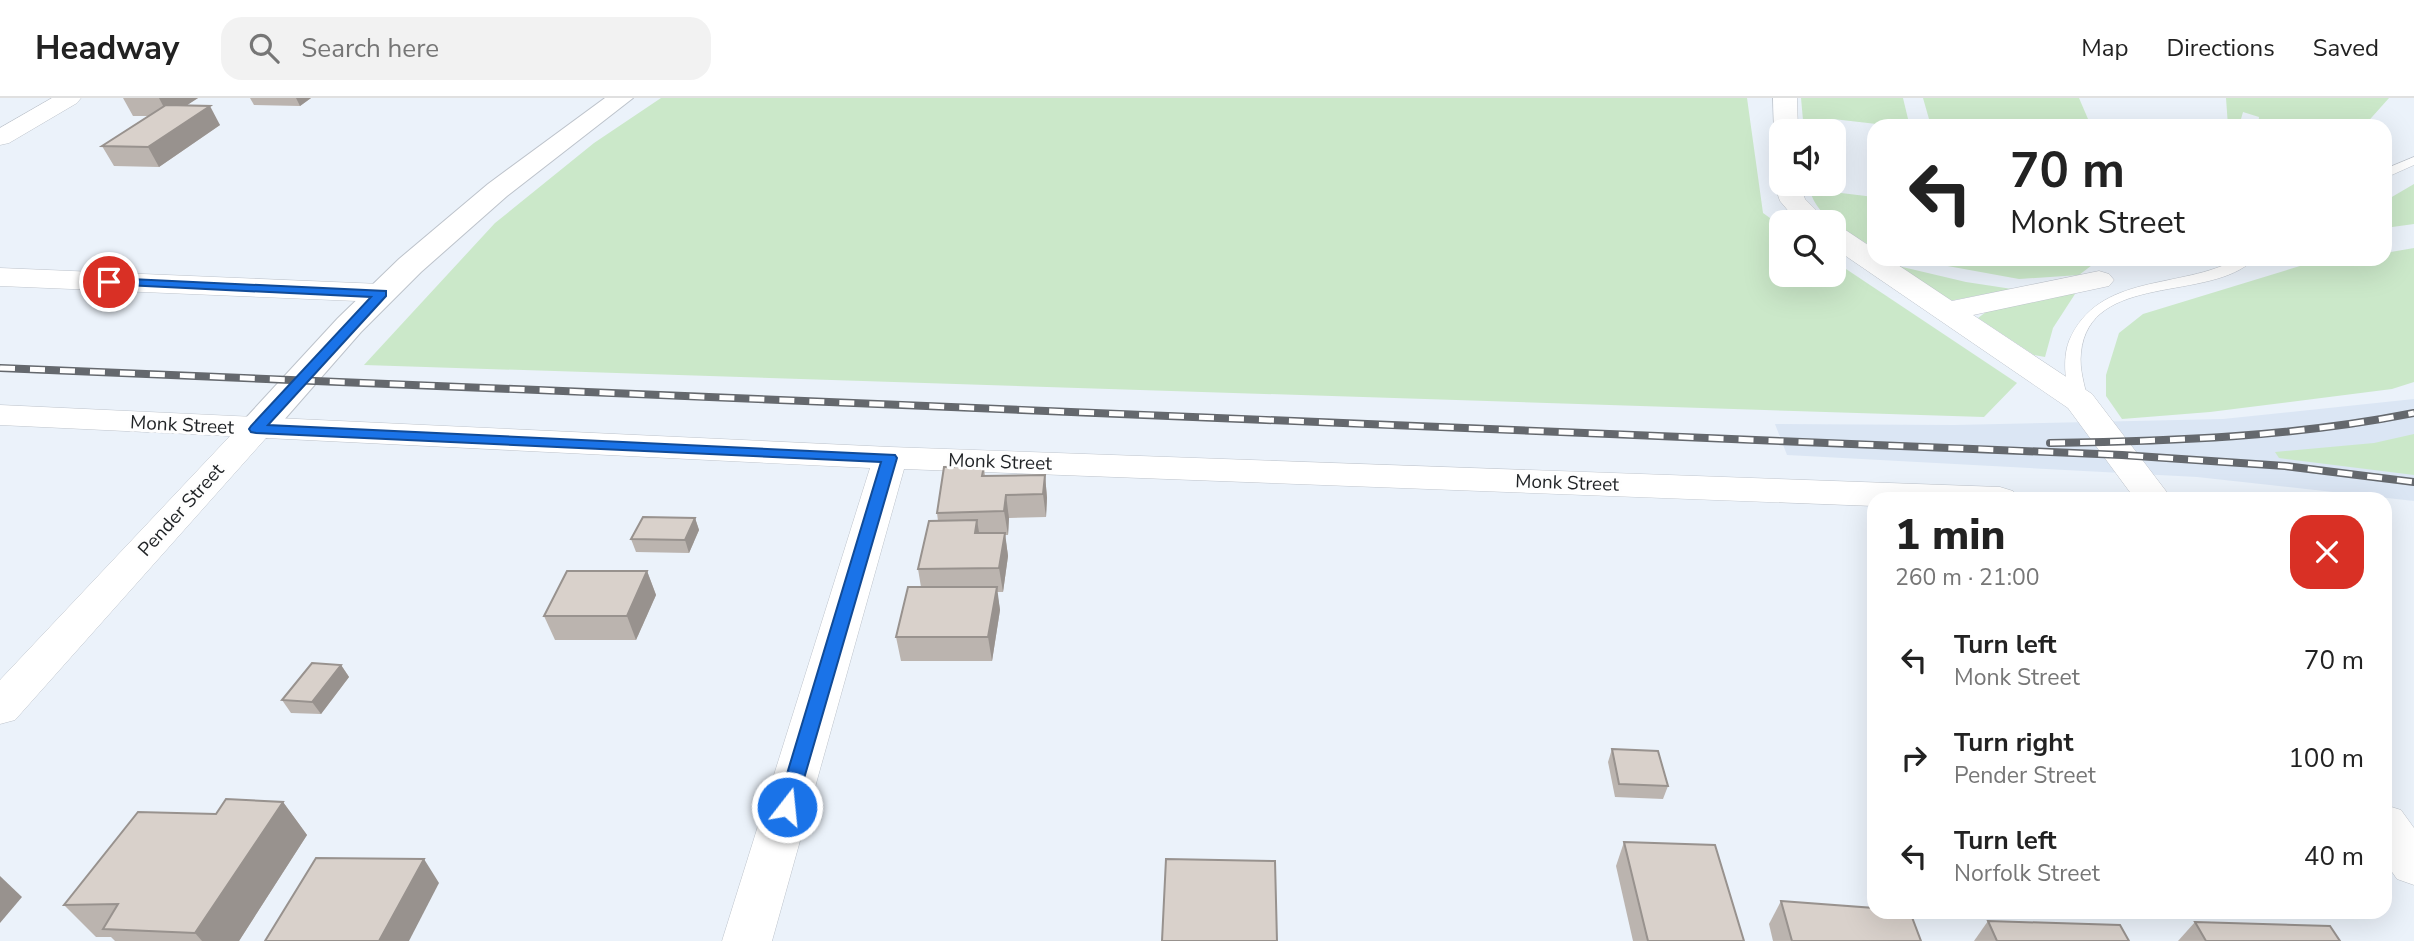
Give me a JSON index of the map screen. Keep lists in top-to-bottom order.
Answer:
{
  "streets": {
    "street": ["Monk Street", "Pender Street"]
  },
  "crossings": [
    ["Monk Street", "Pender Street"]
  ],
  "page": {
    "header": "Headway",
    "search": "Search here",
    "nav": ["Map", "Directions", "Saved"],
    "turn": ["70 m", "Monk Street"],
    "heading": ["1 min", "260 m · 21:00"],
    "list": [
      {
        "name": "Turn left",
        "note": "Monk Street",
        "value": "70 m"
      },
      {
        "name": "Turn right",
        "note": "Pender Street",
        "value": "100 m"
      },
      {
        "name": "Turn left",
        "note": "Norfolk Street",
        "value": "40 m"
      }
    ]
  }
}
